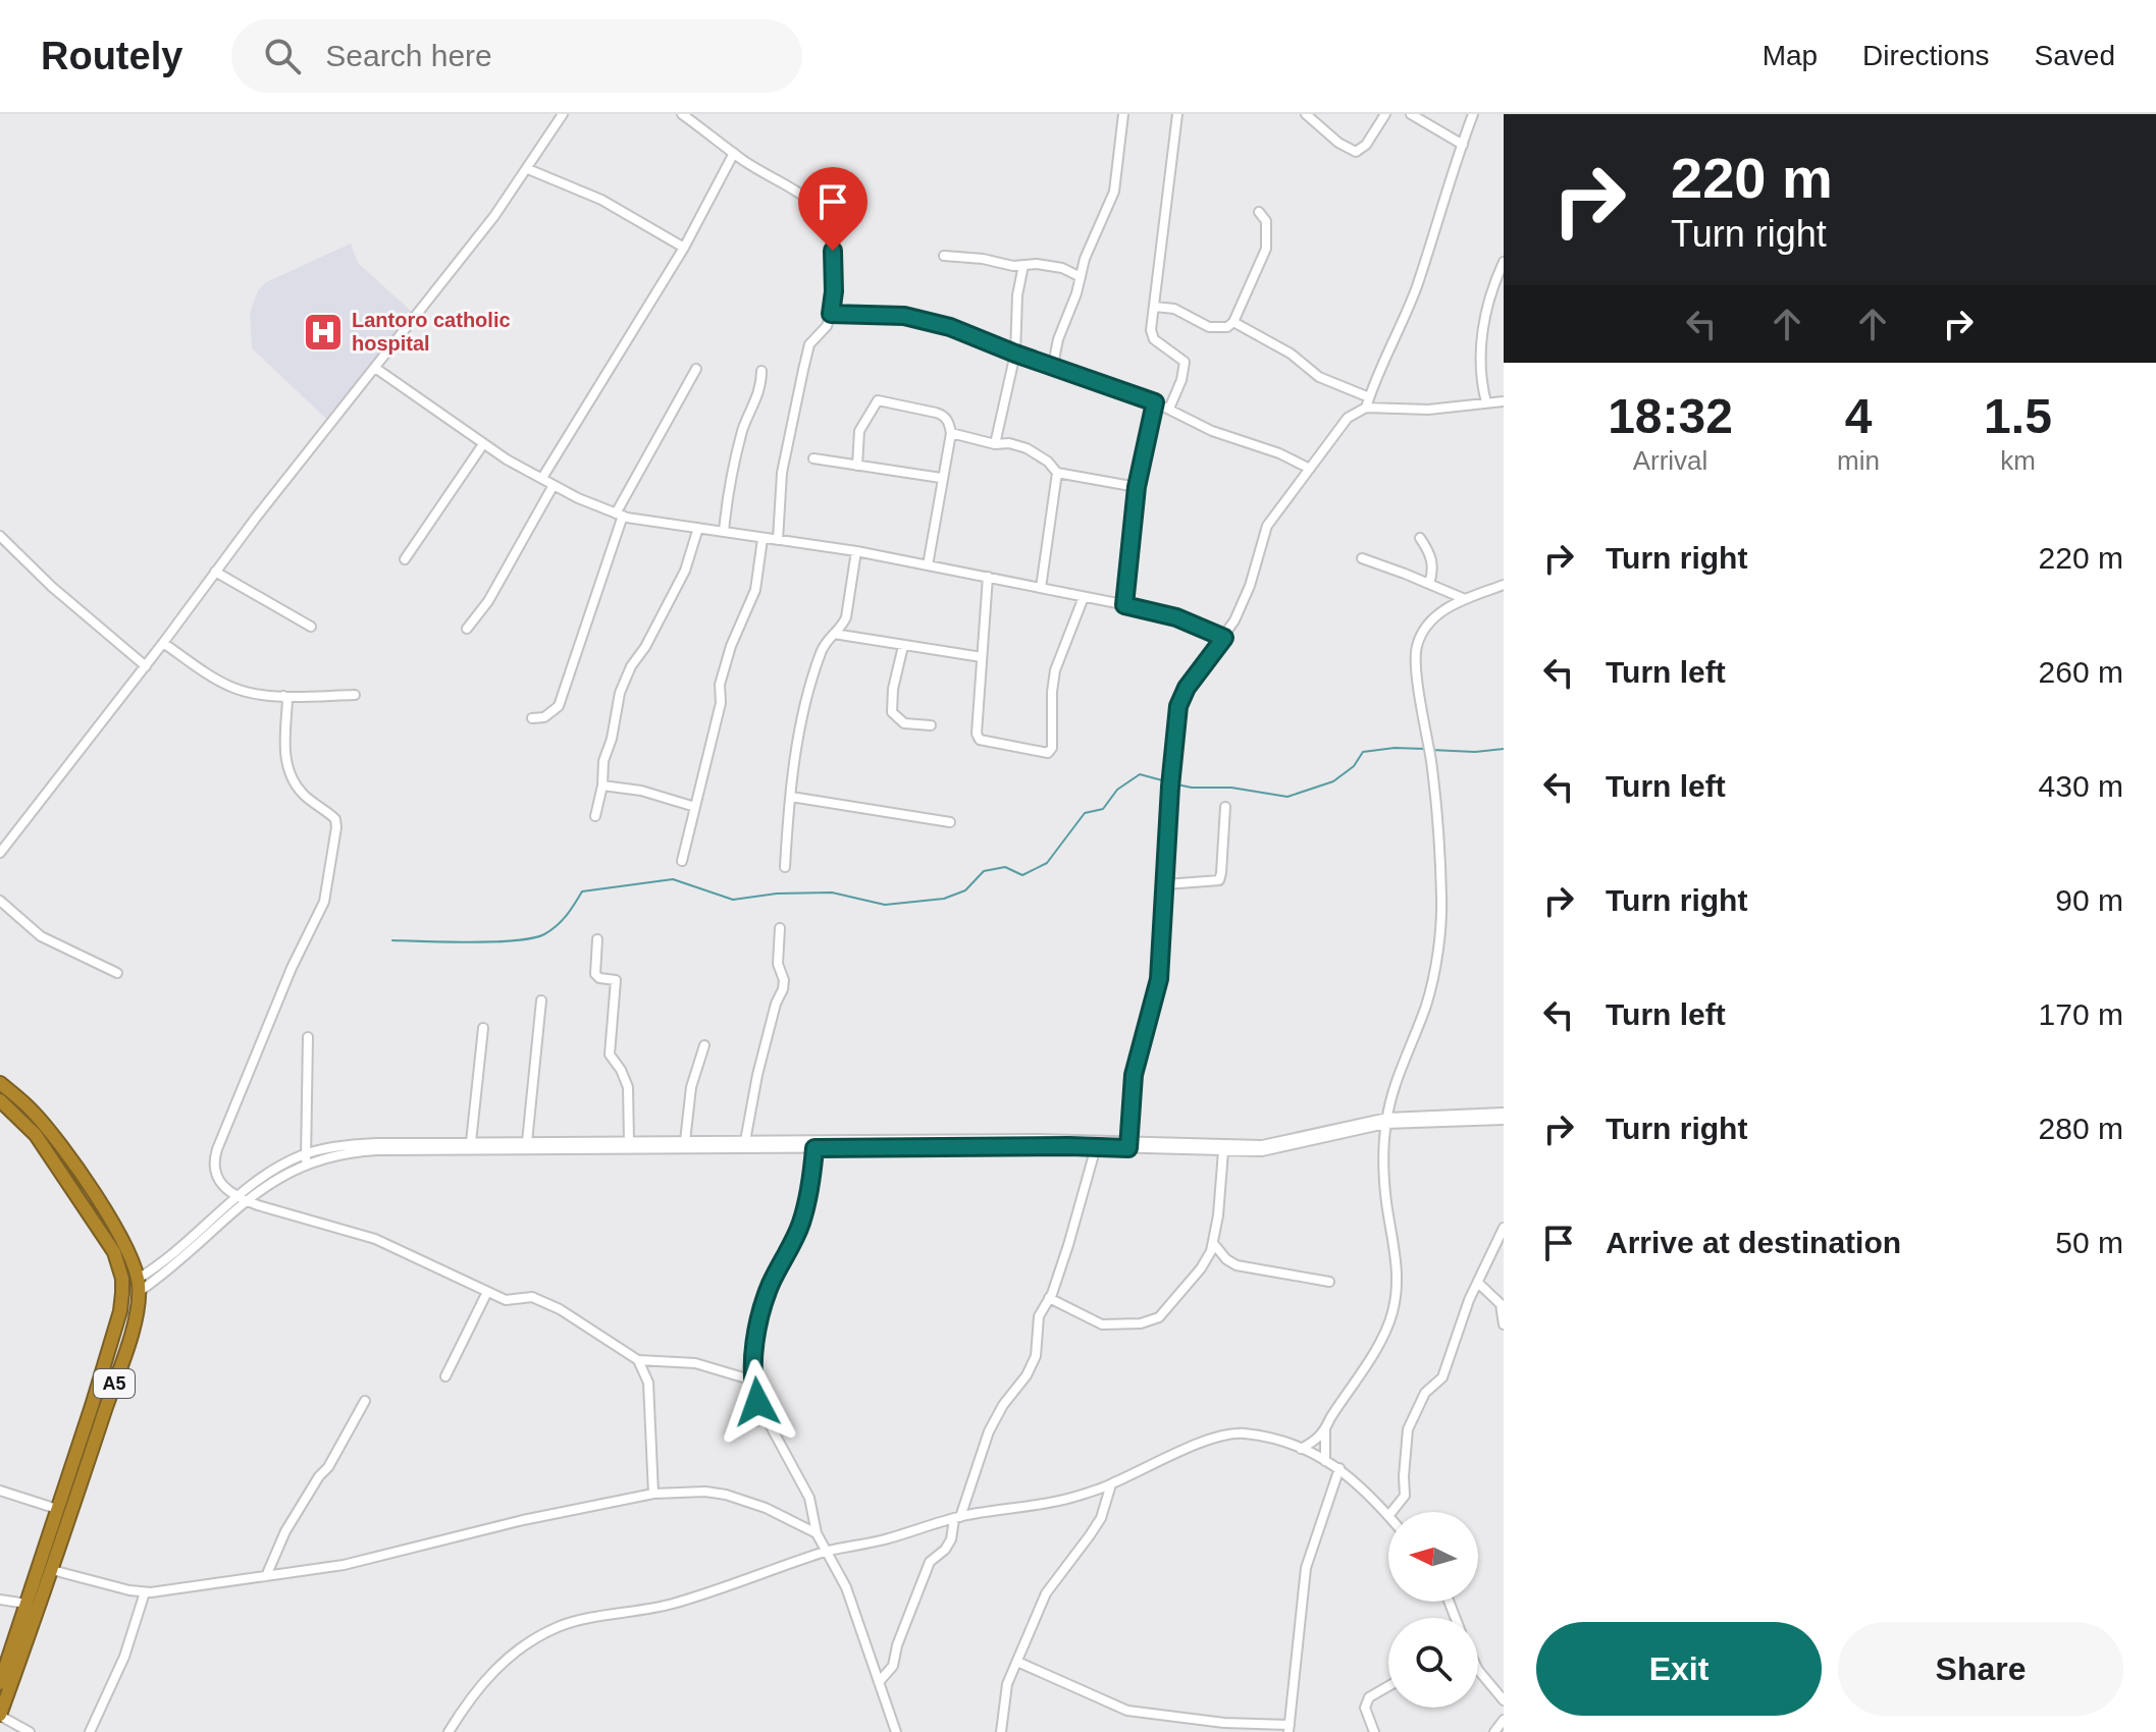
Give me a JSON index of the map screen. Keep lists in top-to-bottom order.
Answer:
{
  "streets": {
    "highway": ["A5"]
  },
  "places": {
    "hospital": ["Lantoro catholic hospital"]
  },
  "north": "left",
  "page": {
    "header": "Routely",
    "search": "Search here",
    "nav": ["Map", "Directions", "Saved"],
    "turn": ["220 m", "Turn right"],
    "eta": [
      "18:32",
      "Arrival",
      "4",
      "min",
      "1.5",
      "km"
    ],
    "list": [
      {
        "name": "Turn right",
        "value": "220 m"
      },
      {
        "name": "Turn left",
        "value": "260 m"
      },
      {
        "name": "Turn left",
        "value": "430 m"
      },
      {
        "name": "Turn right",
        "value": "90 m"
      },
      {
        "name": "Turn left",
        "value": "170 m"
      },
      {
        "name": "Turn right",
        "value": "280 m"
      },
      {
        "name": "Arrive at destination",
        "value": "50 m"
      }
    ],
    "buttons": ["Exit", "Share"]
  }
}
